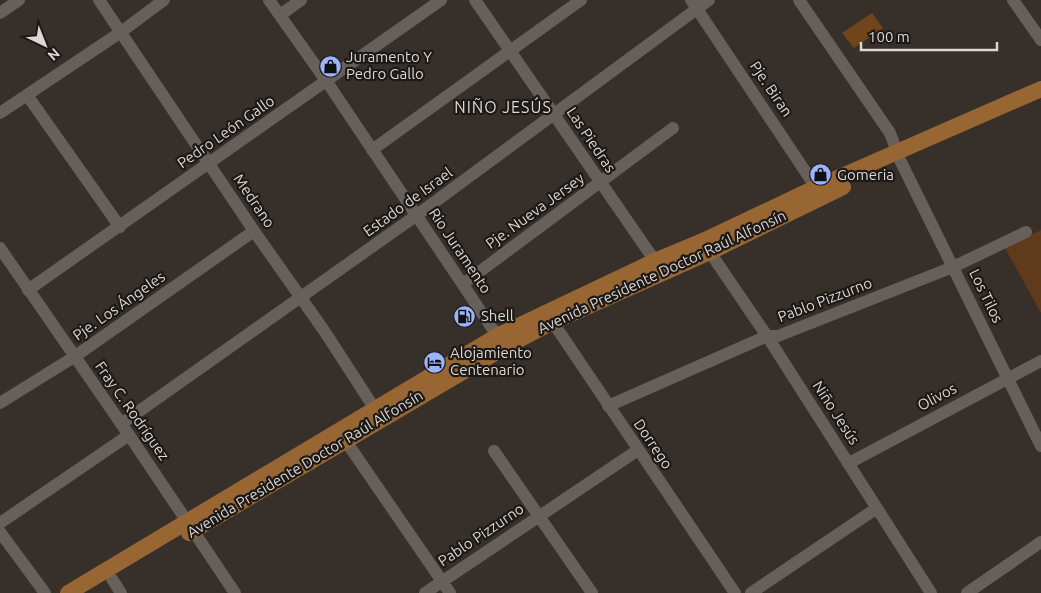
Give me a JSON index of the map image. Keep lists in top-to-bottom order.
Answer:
{
  "streets": {
    "main road": ["Avenida Presidente Doctor Raúl Alfonsín"],
    "street": [
      "Pje. Biran",
      "Pedro León Gallo",
      "Las Piedras",
      "Medrano",
      "Estado de Israel",
      "Pje. Nueva Jersey",
      "Rio Juramento",
      "Los Tilos",
      "Pablo Pizzurno",
      "Pje. Los Ángeles",
      "Olivos",
      "Fray C. Rodríguez",
      "Niño Jesús",
      "Dorrego"
    ]
  },
  "crossings": [
    ["Pje. Biran", "Estado de Israel"],
    ["Pje. Biran", "Avenida Presidente Doctor Raúl Alfonsín"],
    ["Pedro León Gallo", "Medrano"],
    ["Pedro León Gallo", "Rio Juramento"],
    ["Pedro León Gallo", "Fray C. Rodríguez"],
    ["Las Piedras", "Estado de Israel"],
    ["Las Piedras", "Pje. Nueva Jersey"],
    ["Las Piedras", "Avenida Presidente Doctor Raúl Alfonsín"],
    ["Medrano", "Estado de Israel"],
    ["Medrano", "Avenida Presidente Doctor Raúl Alfonsín"],
    ["Medrano", "Pje. Los Ángeles"],
    ["Estado de Israel", "Rio Juramento"],
    ["Estado de Israel", "Fray C. Rodríguez"],
    ["Pje. Nueva Jersey", "Rio Juramento"],
    ["Rio Juramento", "Avenida Presidente Doctor Raúl Alfonsín"],
    ["Avenida Presidente Doctor Raúl Alfonsín", "Los Tilos"],
    ["Avenida Presidente Doctor Raúl Alfonsín", "Fray C. Rodríguez"],
    ["Avenida Presidente Doctor Raúl Alfonsín", "Niño Jesús"],
    ["Avenida Presidente Doctor Raúl Alfonsín", "Dorrego"],
    ["Los Tilos", "Pablo Pizzurno"],
    ["Los Tilos", "Olivos"],
    ["Pablo Pizzurno", "Niño Jesús"],
    ["Pablo Pizzurno", "Dorrego"],
    ["Pje. Los Ángeles", "Fray C. Rodríguez"],
    ["Olivos", "Niño Jesús"]
  ],
  "districts": ["NIÑO JESÚS"],
  "places": {
    "shop": ["Juramento Y Pedro Gallo", "Gomeria"],
    "fuel station": ["Shell"],
    "hotel": ["Alojamiento Centenario"]
  },
  "scale_bar": "100 m",
  "north": "bottom right"
}
